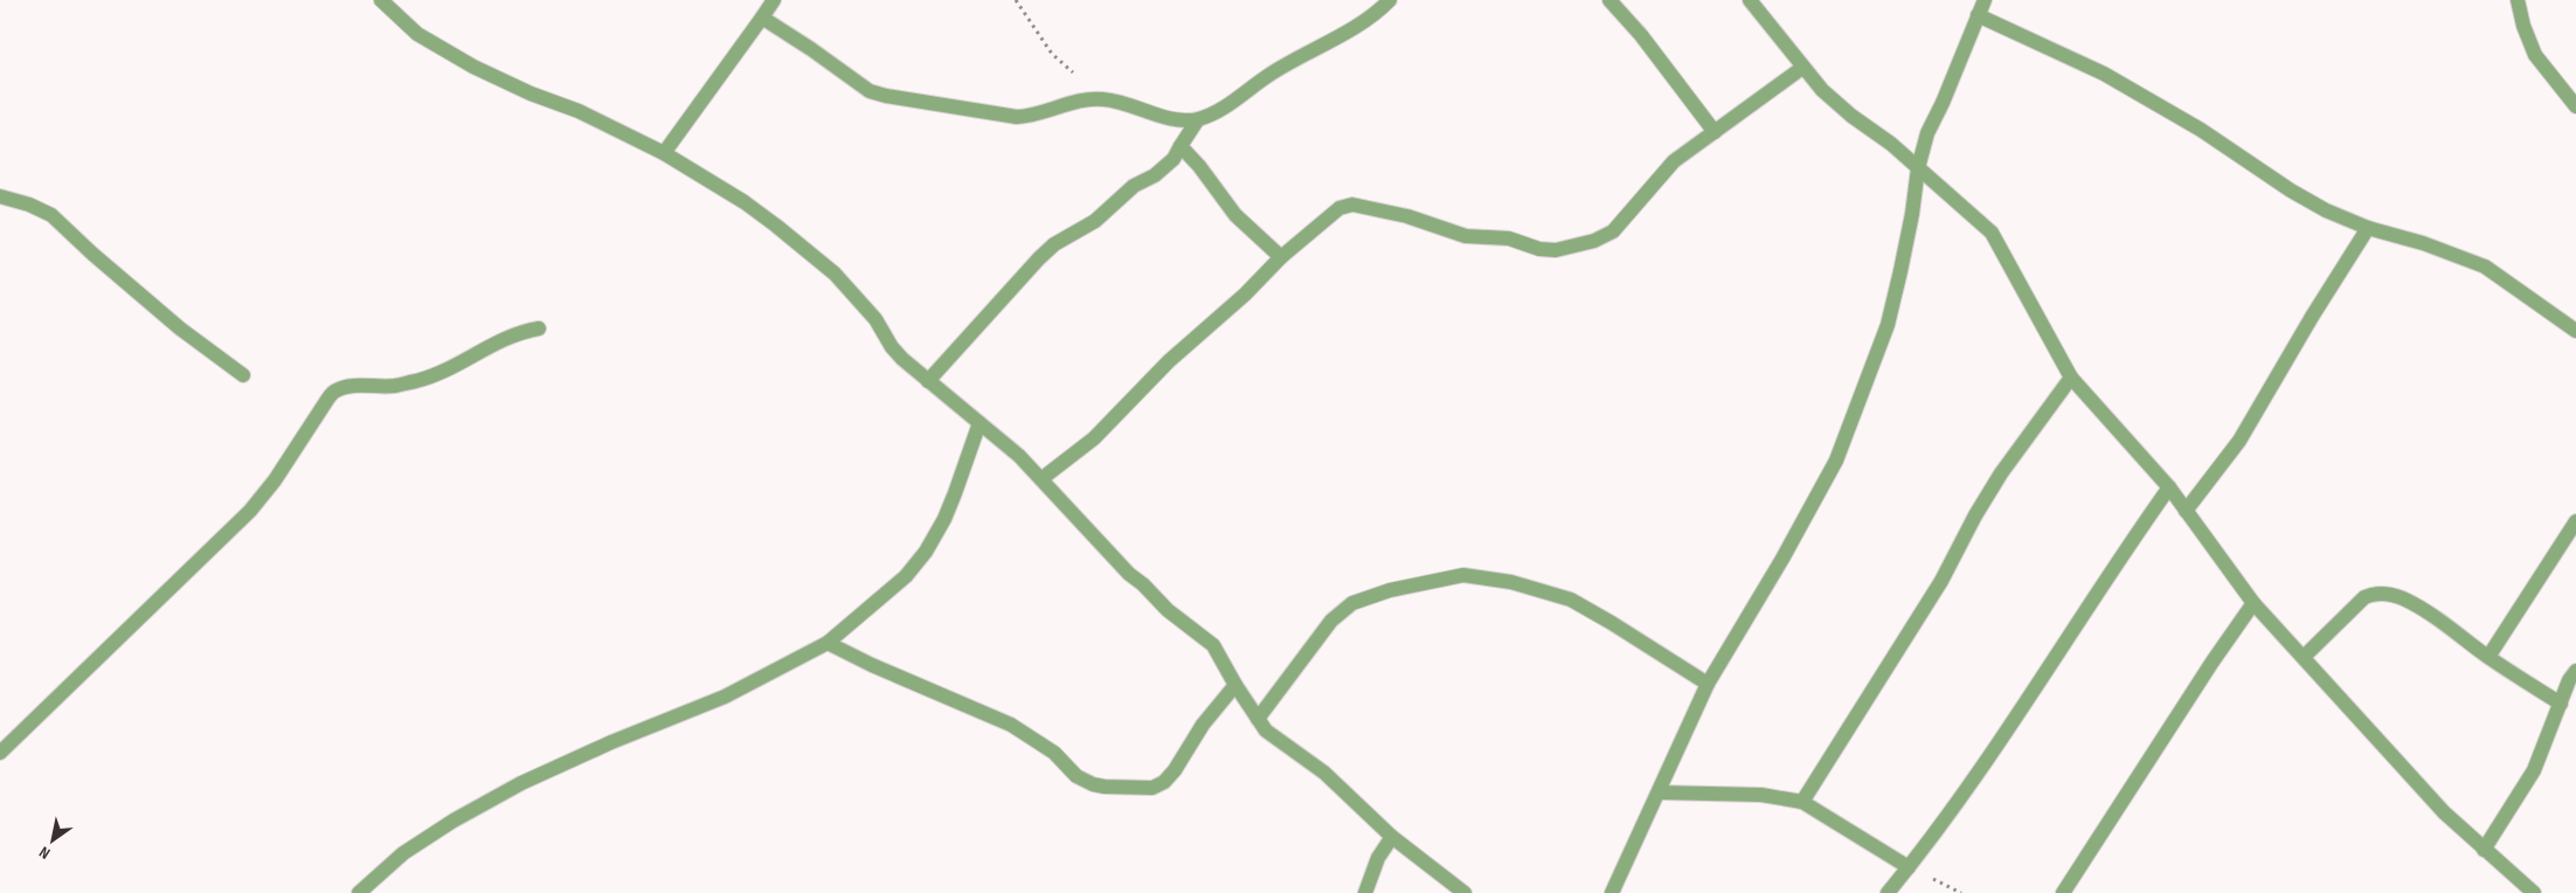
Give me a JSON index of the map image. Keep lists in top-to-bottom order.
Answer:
{
  "north": "bottom left"
}
